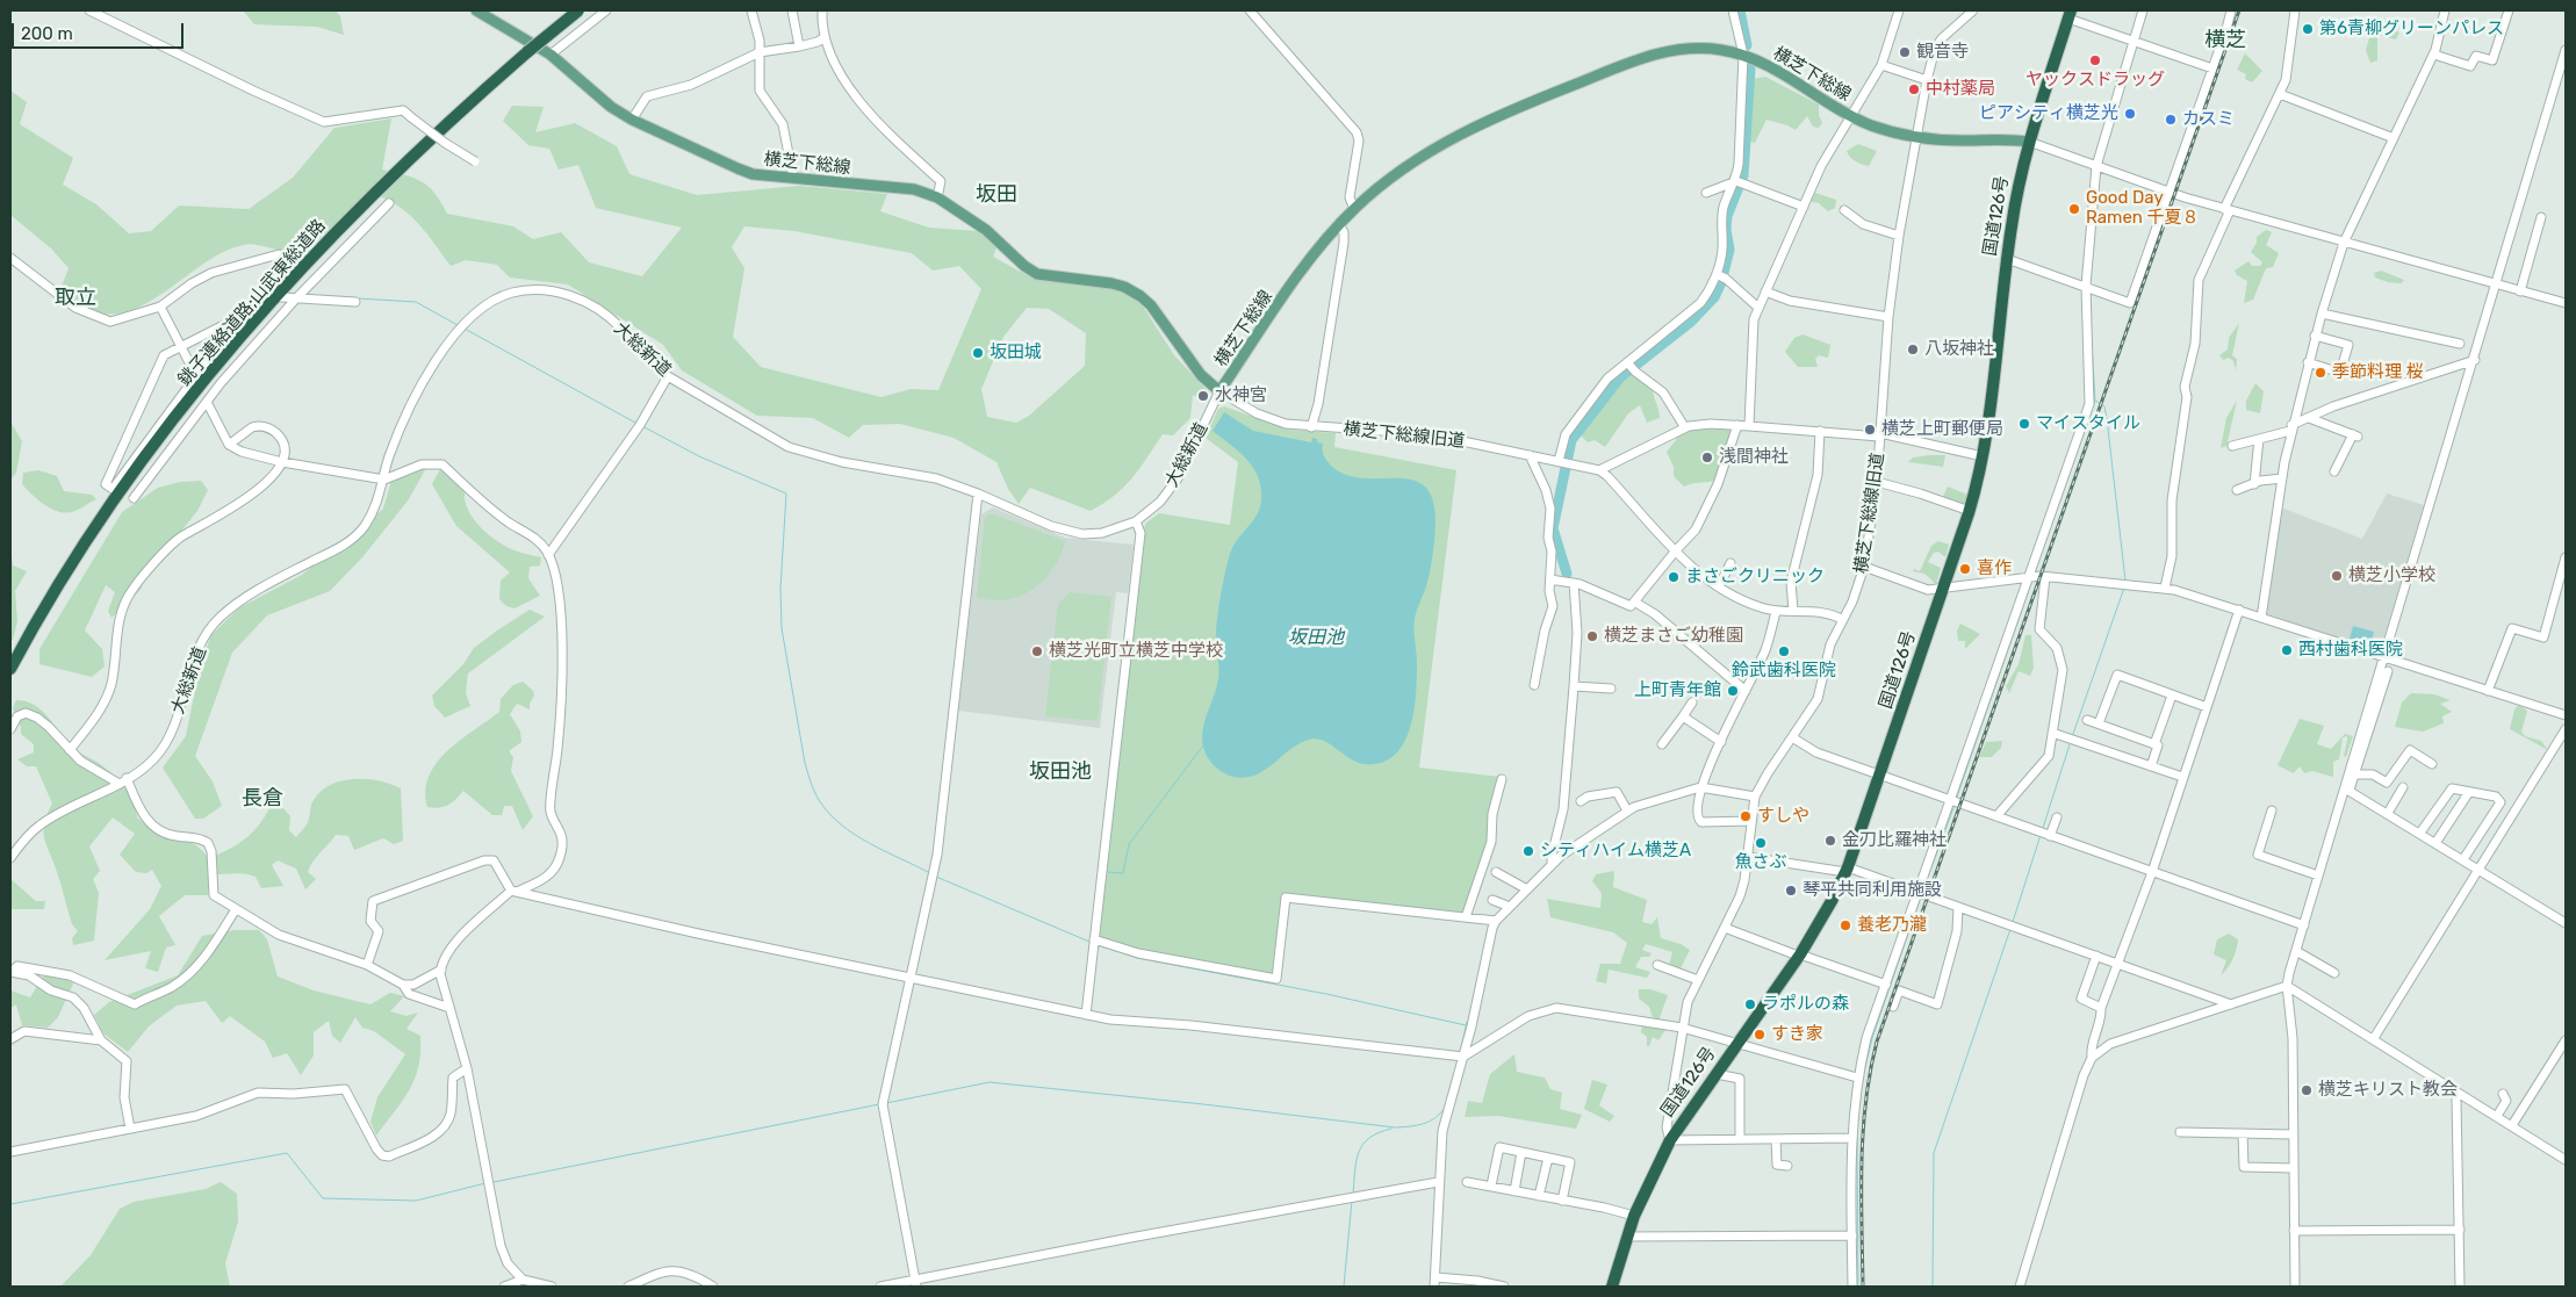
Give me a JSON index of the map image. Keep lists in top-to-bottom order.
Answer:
{
  "streets": {
    "highway": ["国道126号", "銚子連絡道路;山武東総道路"],
    "main road": ["横芝下総線"],
    "street": ["大総新道", "横芝下総線旧道"]
  },
  "crossings": [
    ["横芝下総線", "国道126号"],
    ["横芝下総線", "大総新道"],
    ["横芝下総線", "横芝下総線旧道"],
    ["大総新道", "横芝下総線旧道"]
  ],
  "districts": [
    "横芝",
    "坂田",
    "取立",
    "坂田池",
    "長倉"
  ],
  "water": ["坂田池"],
  "places": [
    "第6青柳グリーンパレス",
    "観音寺",
    "ヤックスドラッグ",
    "中村薬局",
    "ピアシティ横芝光",
    "カスミ",
    "Good Day Ramen 千夏８",
    "八坂神社",
    "坂田城",
    "季節料理 桜",
    "水神宮",
    "マイスタイル",
    "横芝上町郵便局",
    "浅間神社",
    "喜作",
    "横芝小学校",
    "まさごクリニック",
    "横芝まさご幼稚園",
    "西村歯科医院",
    "横芝光町立横芝中学校",
    "鈴武歯科医院",
    "上町青年館",
    "すしや",
    "金刀比羅神社",
    "魚さぶ",
    "シティハイム横芝A",
    "琴平共同利用施設",
    "養老乃瀧",
    "ラポルの森",
    "すき家",
    "横芝キリスト教会"
  ],
  "scale_bar": "200 m"
}
